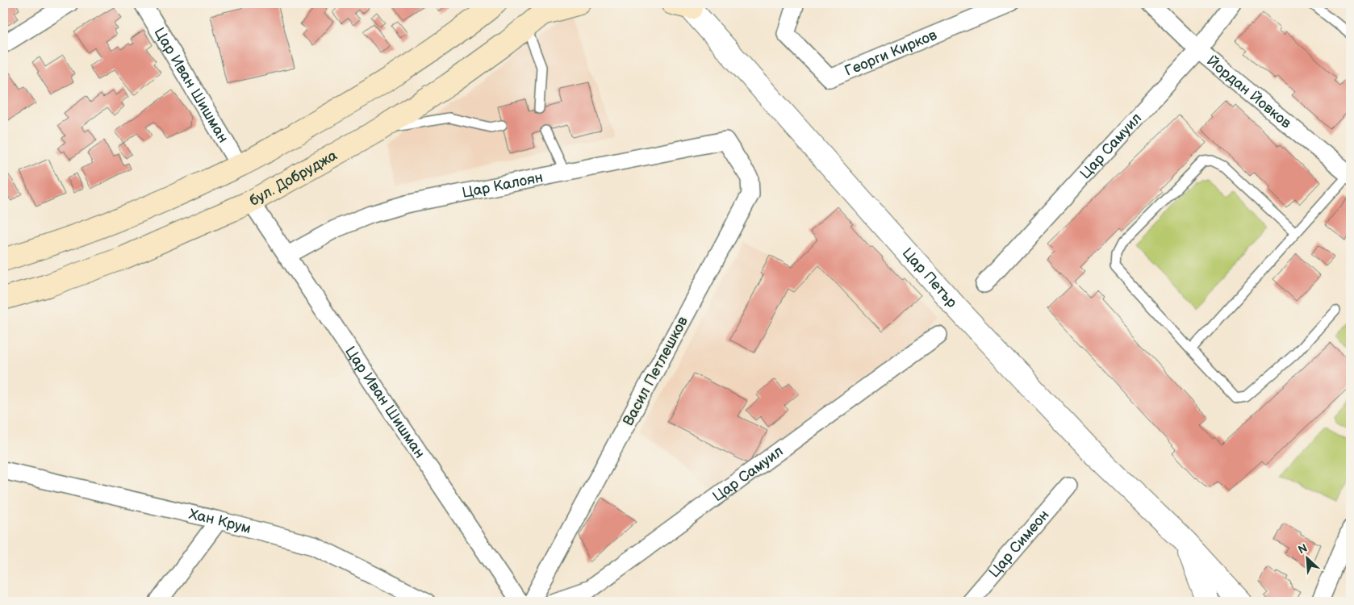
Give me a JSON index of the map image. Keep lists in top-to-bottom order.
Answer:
{
  "streets": {
    "main road": ["бул. Добруджа"],
    "street": [
      "Георги Кирков",
      "Цар Иван Шишман",
      "Йордан Йовков",
      "Цар Самуил",
      "Цар Калоян",
      "Цар Петър",
      "Васил Петлешков",
      "Хан Крум",
      "Цар Симеон"
    ]
  },
  "crossings": [
    ["Цар Иван Шишман", "бул. Добруджа"],
    ["Цар Иван Шишман", "Цар Калоян"],
    ["Йордан Йовков", "Цар Самуил"],
    ["Цар Калоян", "Васил Петлешков"]
  ],
  "north": "top left"
}
